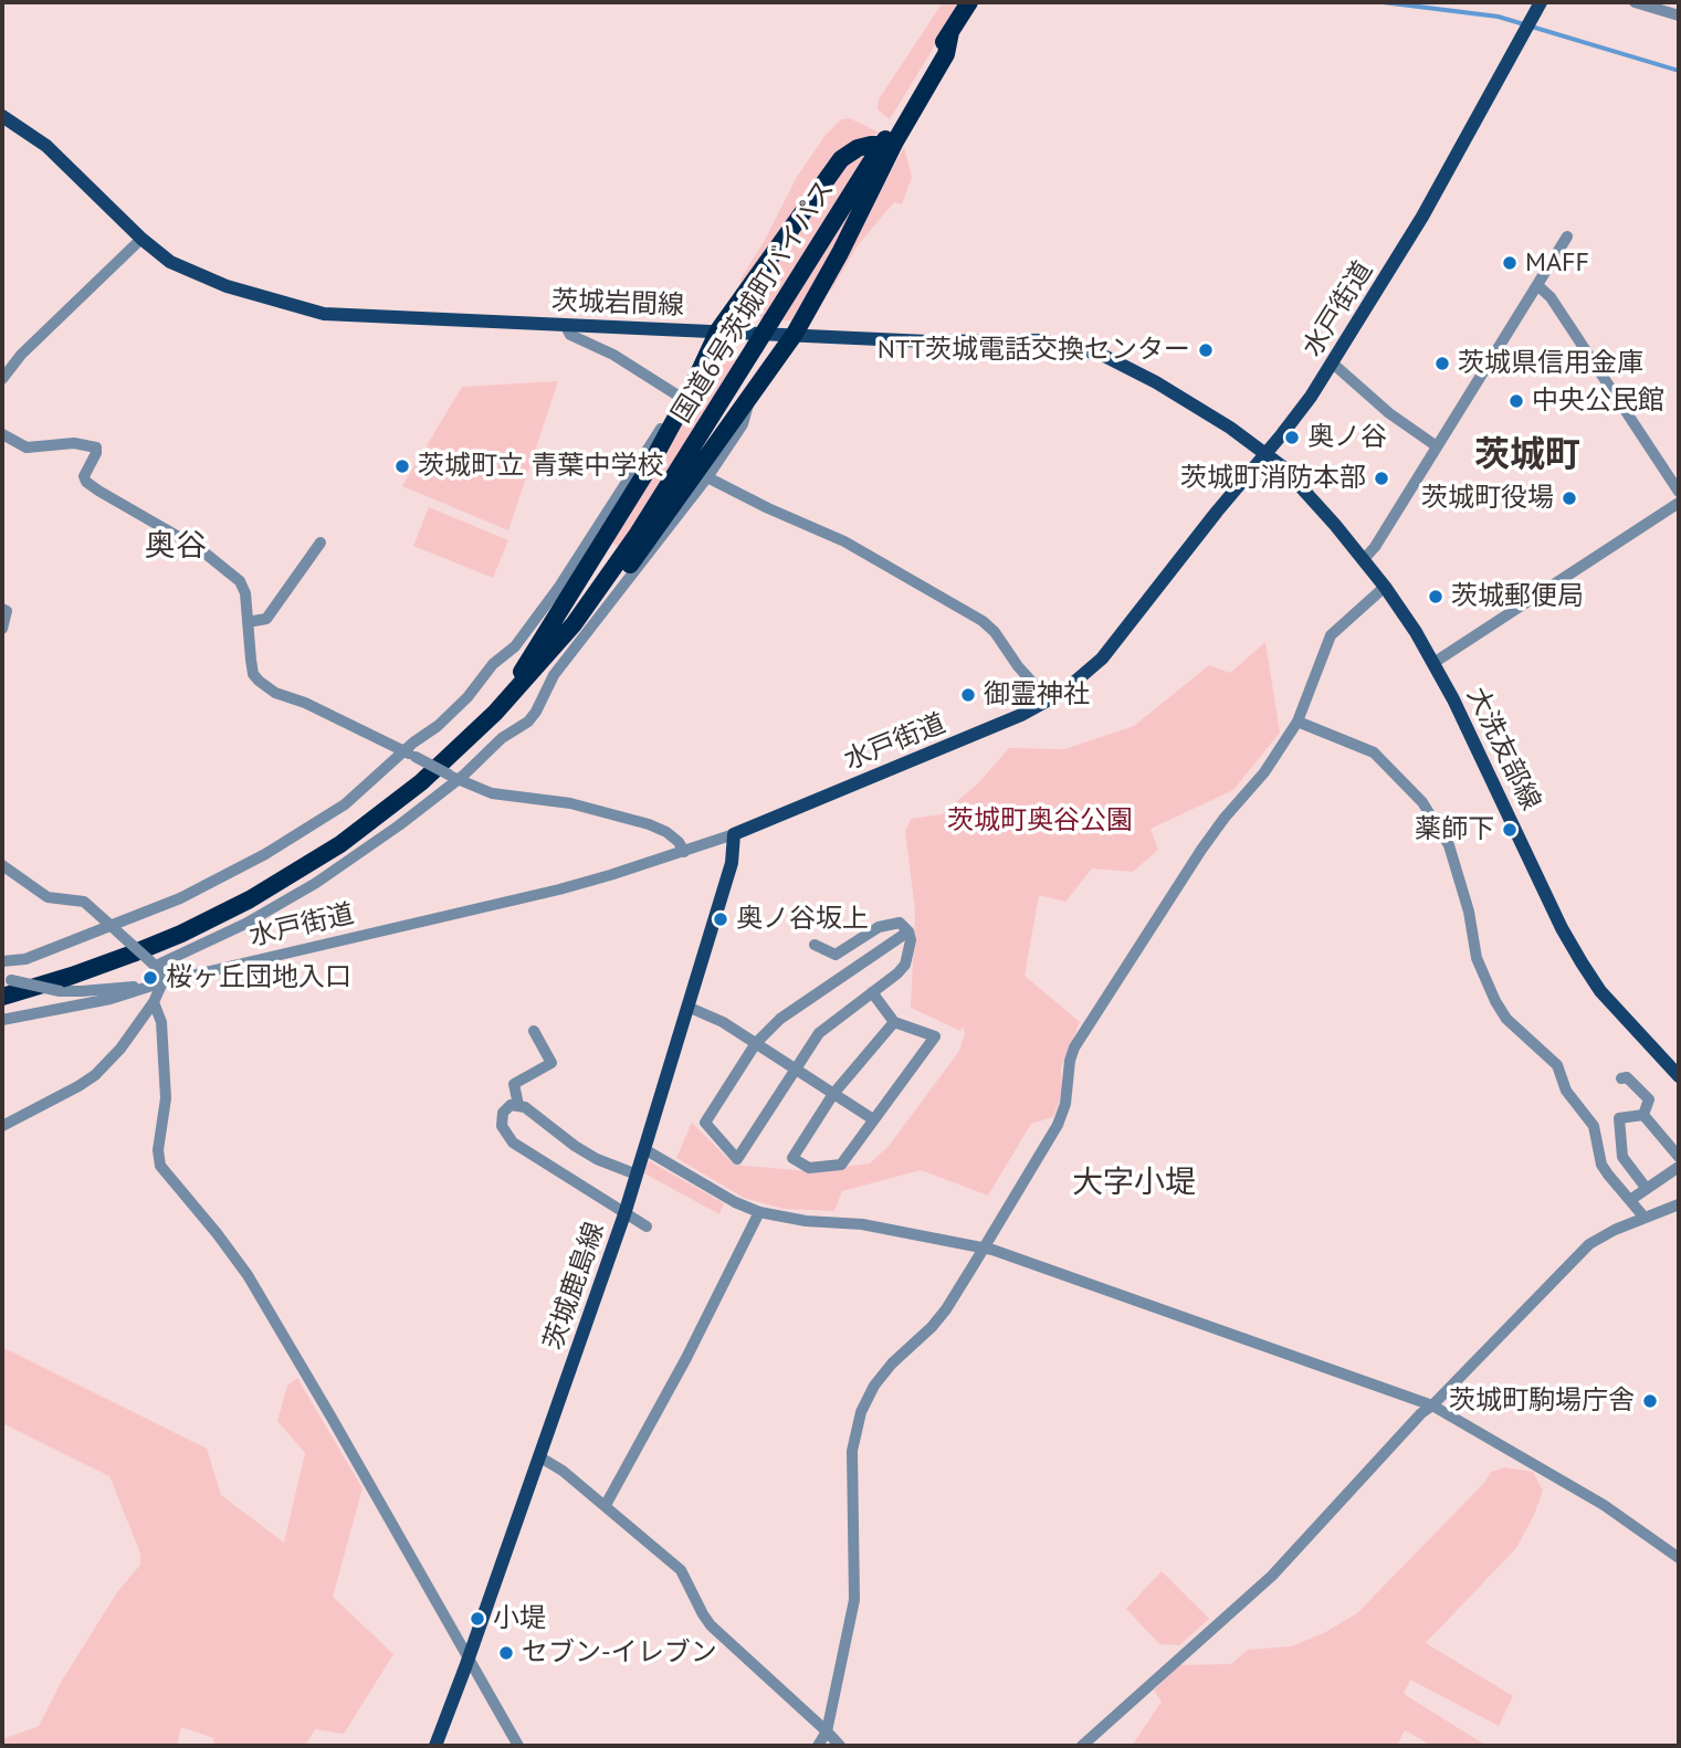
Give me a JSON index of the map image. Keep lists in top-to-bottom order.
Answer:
{
  "streets": {
    "highway": ["国道6号茨城町バイパス"],
    "main road": [
      "茨城岩間線",
      "水戸街道",
      "大洗友部線",
      "茨城鹿島線"
    ]
  },
  "crossings": [
    ["茨城岩間線", "水戸街道"],
    ["茨城岩間線", "大洗友部線"],
    ["水戸街道", "大洗友部線"],
    ["水戸街道", "茨城鹿島線"]
  ],
  "districts": ["茨城町", "奥谷", "大字小堤"],
  "parks": ["茨城町奥谷公園"],
  "places": [
    "MAFF",
    "NTT茨城電話交換センター",
    "茨城県信用金庫",
    "中央公民館",
    "奥ノ谷",
    "茨城町立 青葉中学校",
    "茨城町消防本部",
    "茨城町役場",
    "茨城郵便局",
    "御霊神社",
    "薬師下",
    "奥ノ谷坂上",
    "桜ヶ丘団地入口",
    "茨城町駒場庁舎",
    "小堤",
    "セブン-イレブン"
  ]
}
